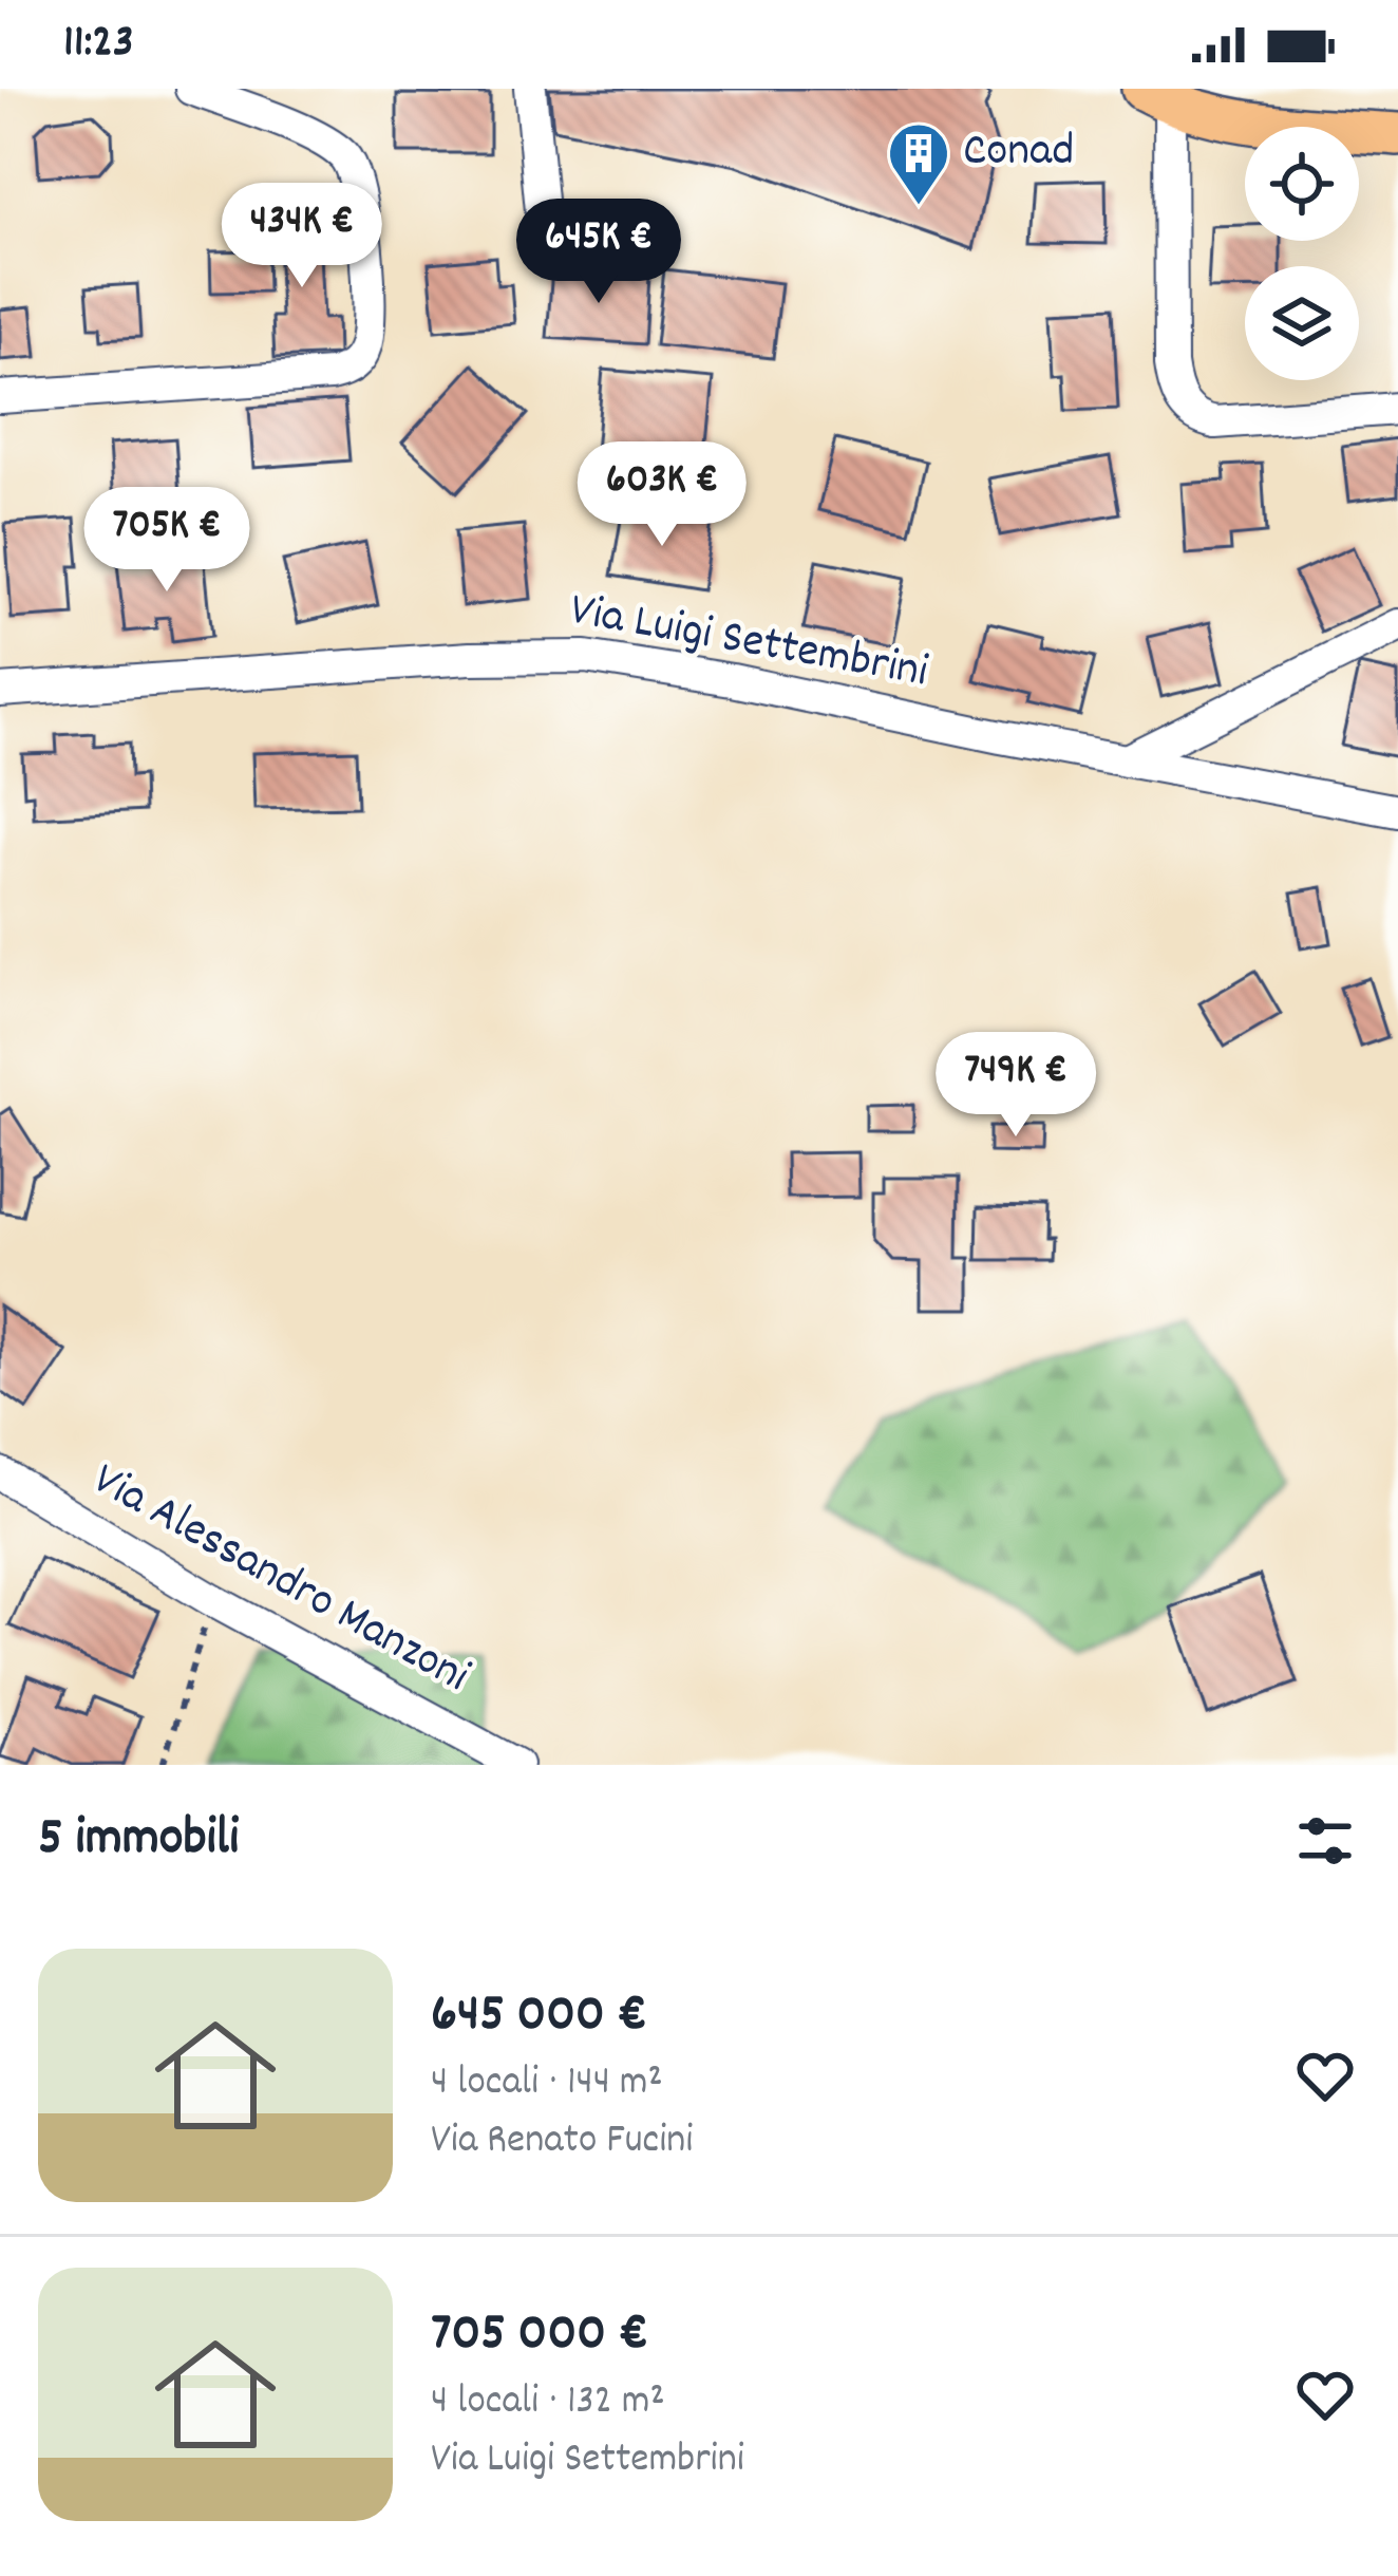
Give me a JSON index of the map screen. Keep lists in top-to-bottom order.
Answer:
{
  "streets": {
    "street": ["Via Luigi Settembrini", "Via Alessandro Manzoni"]
  },
  "places": {
    "building": ["Conad"]
  },
  "page": {
    "status": "11:23",
    "price": [
      "434K €",
      "645K €",
      "603K €",
      "705K €",
      "749K €"
    ],
    "heading": "5 immobili",
    "list": [
      {
        "name": "645 000 €",
        "note": "4 locali · 144 m² · Via Renato Fucini"
      },
      {
        "name": "705 000 €",
        "note": "4 locali · 132 m² · Via Luigi Settembrini"
      }
    ]
  }
}
